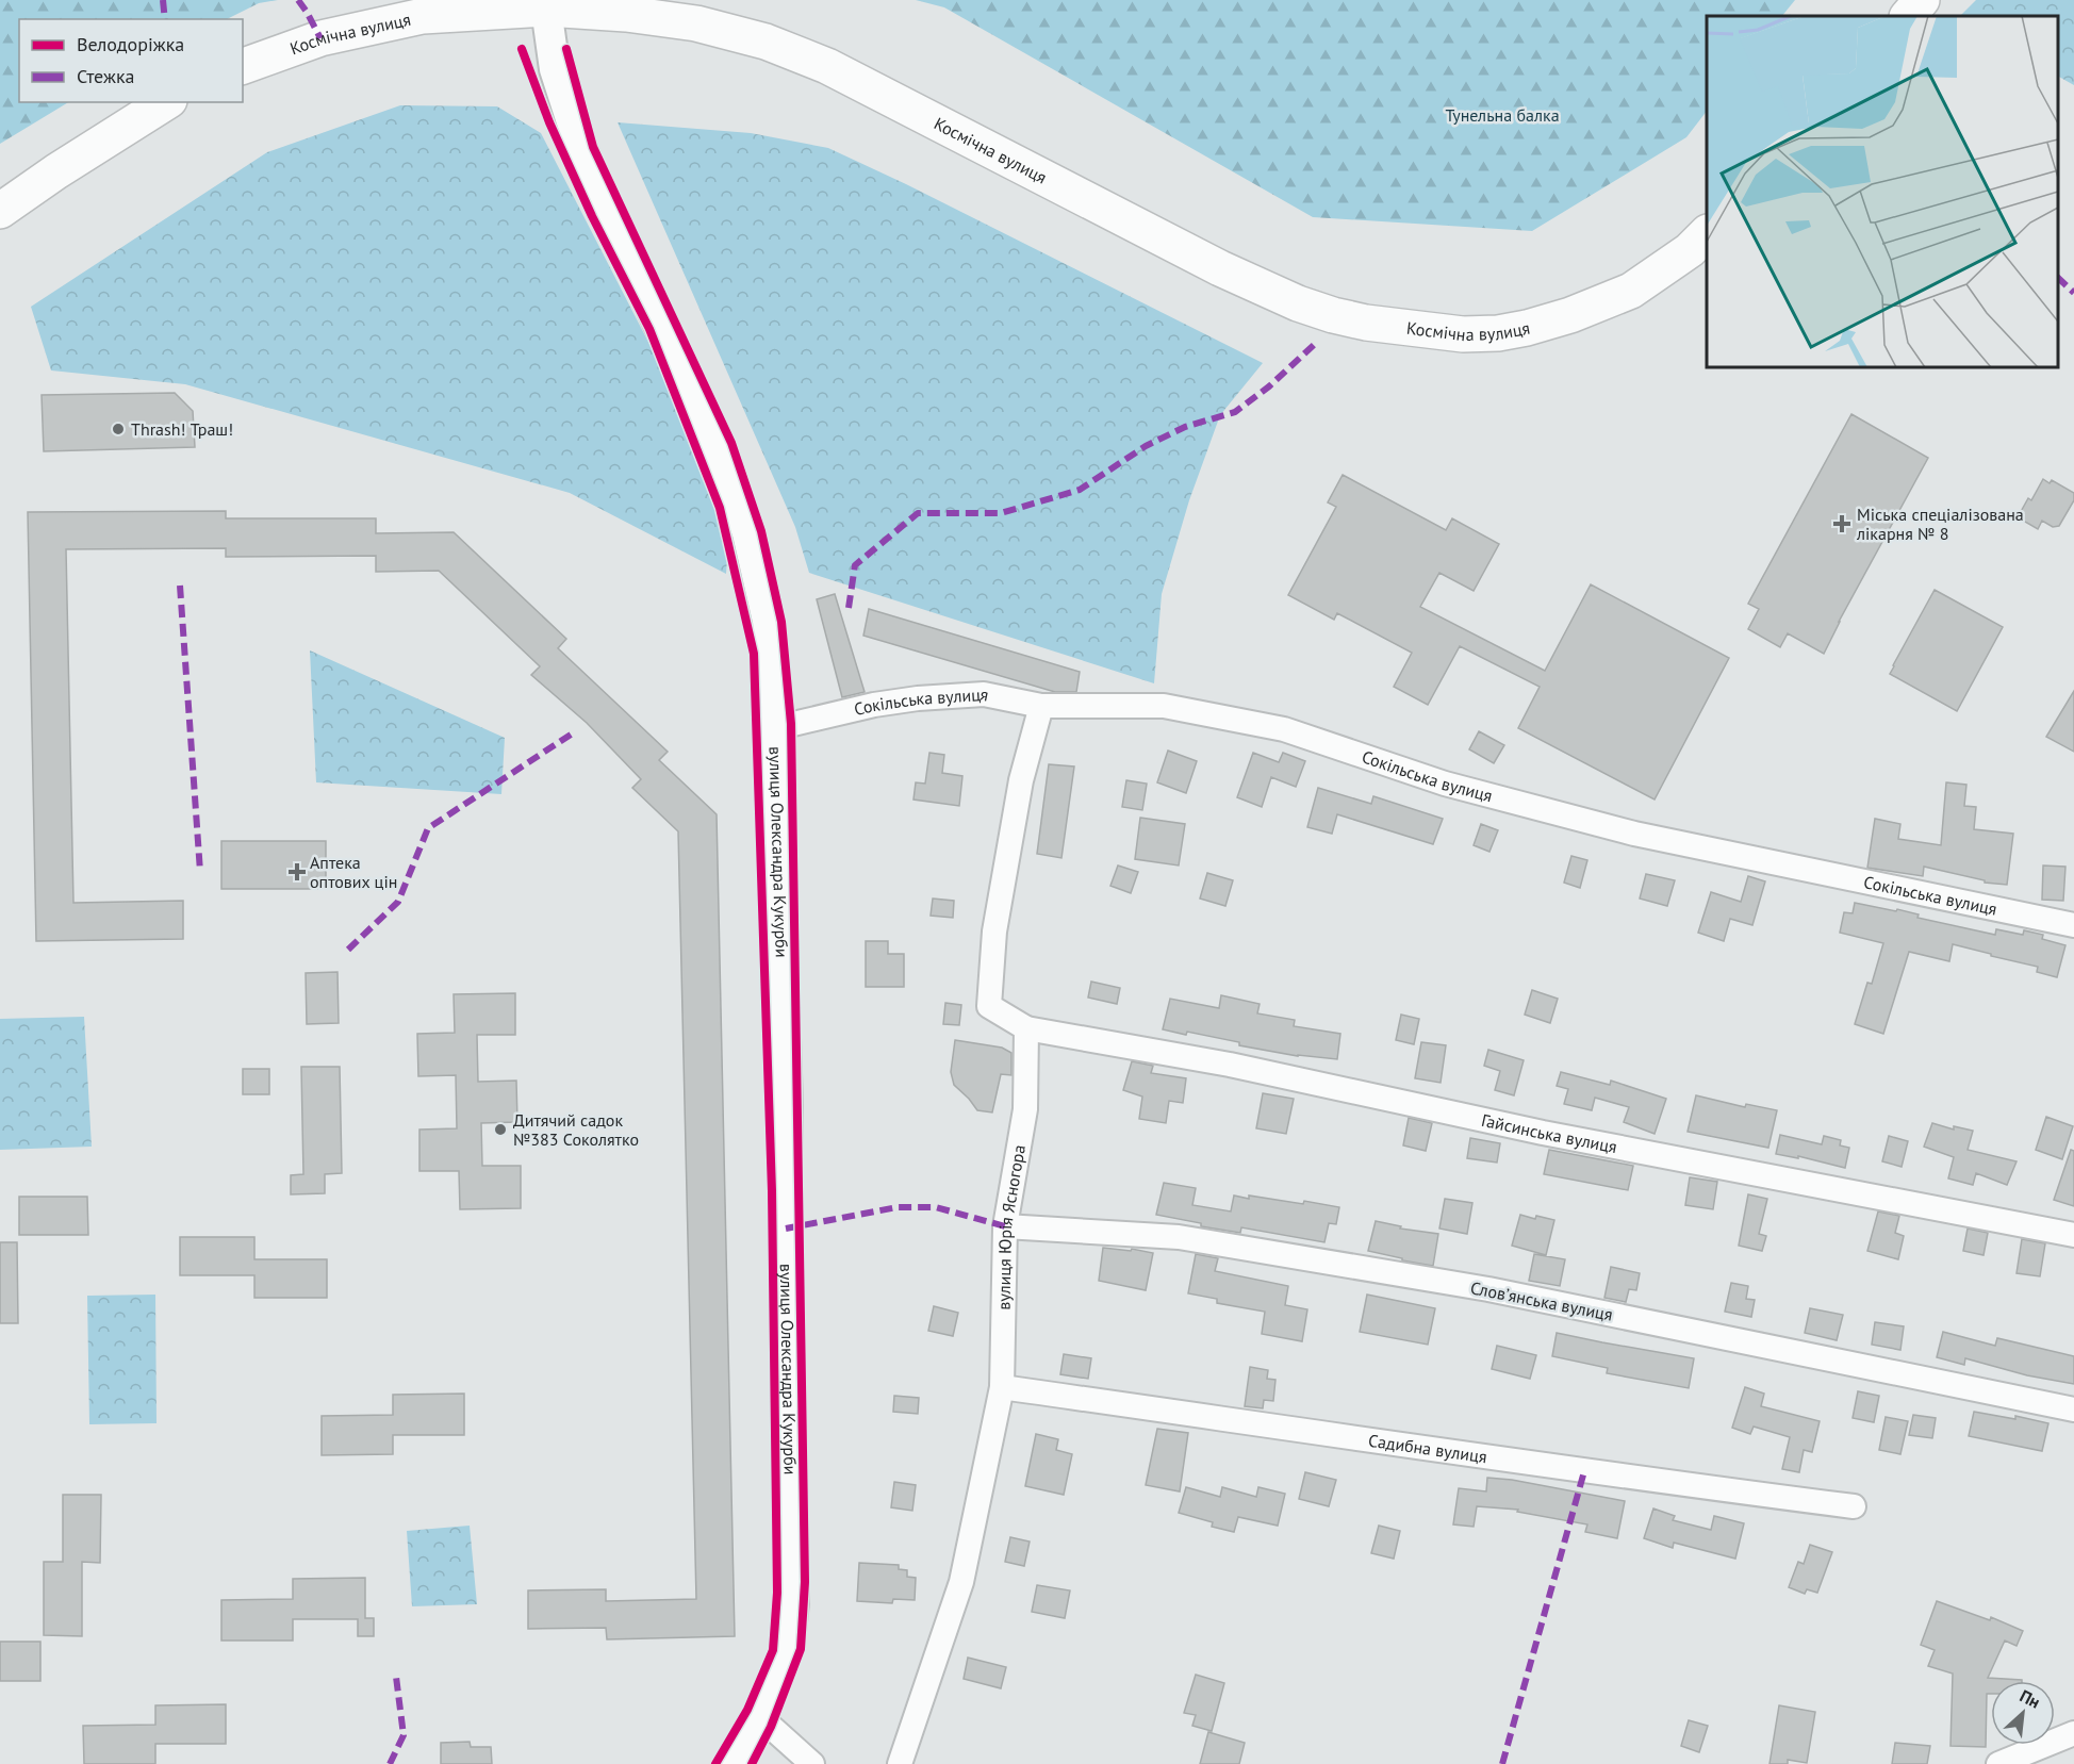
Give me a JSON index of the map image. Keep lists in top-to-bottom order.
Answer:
{
  "streets": {
    "main road": ["Космічна вулиця"],
    "street": [
      "Сокільська вулиця",
      "вулиця Олександра Кукурби",
      "Гайсинська вулиця",
      "вулиця Юрія Ясногора",
      "Словʼянська вулиця",
      "Садибна вулиця"
    ]
  },
  "crossings": [
    ["Космічна вулиця", "вулиця Олександра Кукурби"],
    ["Сокільська вулиця", "вулиця Олександра Кукурби"],
    ["Гайсинська вулиця", "вулиця Юрія Ясногора"],
    ["вулиця Юрія Ясногора", "Словʼянська вулиця"],
    ["вулиця Юрія Ясногора", "Садибна вулиця"]
  ],
  "parks": ["Тунельна балка"],
  "places": {
    "other": ["Thrash! Траш!", "Дитячий садок №383 Соколятко"],
    "health": ["Міська спеціалізована лікарня № 8", "Аптека оптових цін"]
  },
  "legend": ["Велодоріжка", "Стежка"],
  "north": "top right"
}
